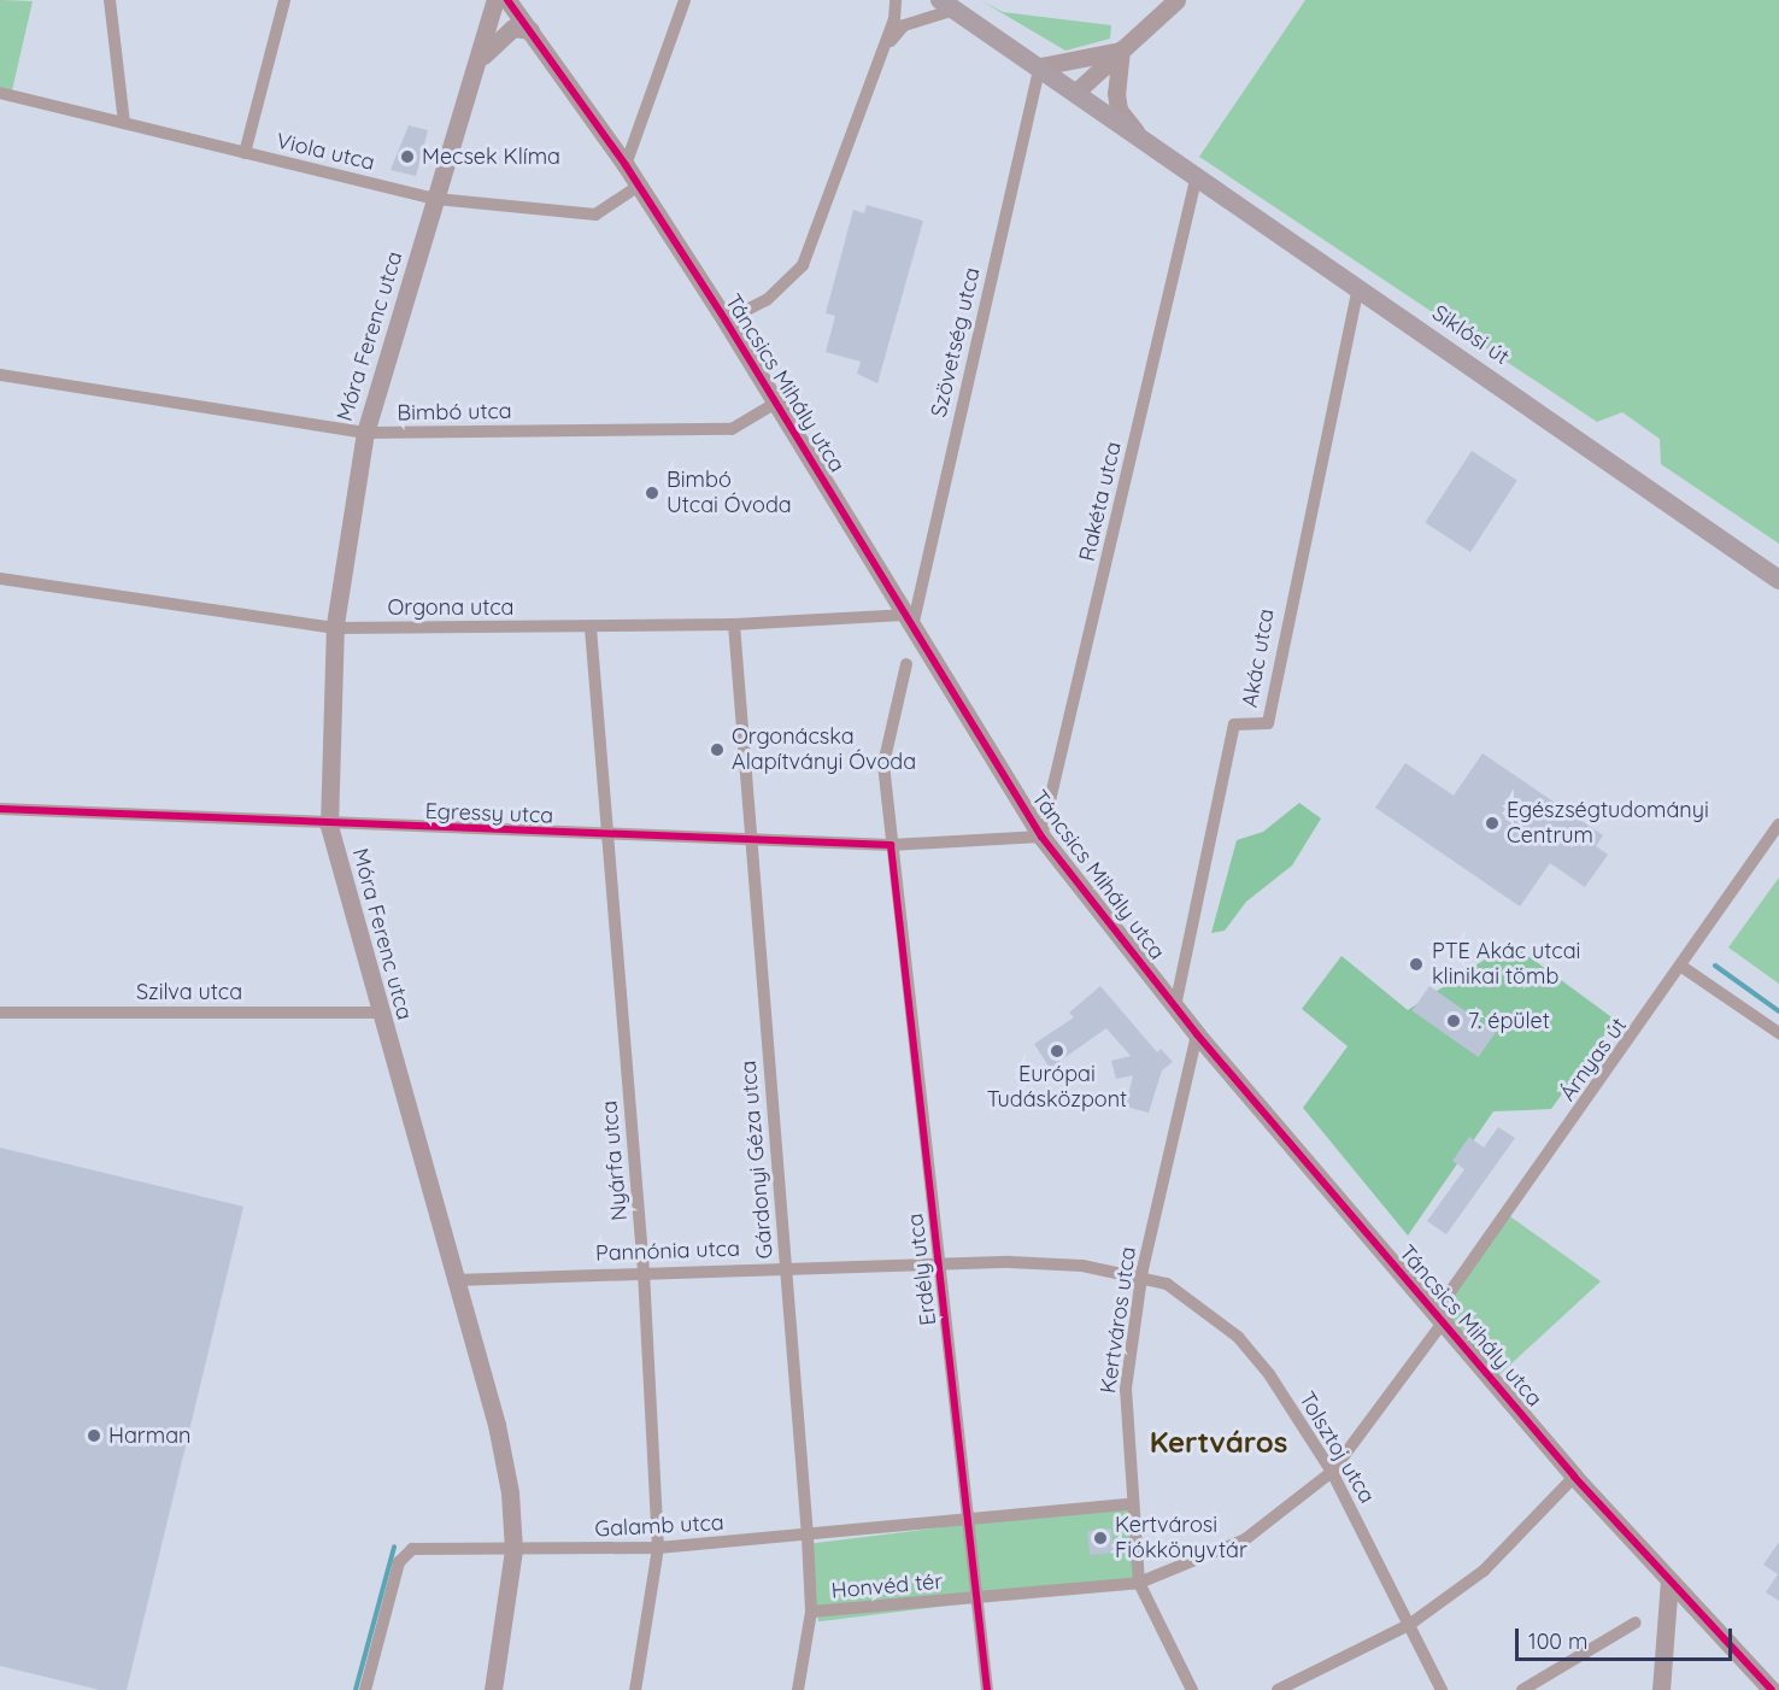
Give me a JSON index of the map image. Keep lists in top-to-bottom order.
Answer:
{
  "streets": {
    "main road": ["Siklósi út"],
    "street": [
      "Viola utca",
      "Móra Ferenc utca",
      "Szövetség utca",
      "Táncsics Mihály utca",
      "Bimbó utca",
      "Rakéta utca",
      "Orgona utca",
      "Akác utca",
      "Egressy utca",
      "Szilva utca",
      "Árnyas út",
      "Gárdonyi Géza utca",
      "Nyárfa utca",
      "Pannónia utca",
      "Erdély utca",
      "Kertváros utca",
      "Tolsztoj utca",
      "Galamb utca",
      "Honvéd tér"
    ]
  },
  "crossings": [
    ["Viola utca", "Móra Ferenc utca"],
    ["Viola utca", "Táncsics Mihály utca"],
    ["Siklósi út", "Szövetség utca"],
    ["Siklósi út", "Rakéta utca"],
    ["Siklósi út", "Akác utca"],
    ["Móra Ferenc utca", "Táncsics Mihály utca"],
    ["Móra Ferenc utca", "Bimbó utca"],
    ["Móra Ferenc utca", "Orgona utca"],
    ["Móra Ferenc utca", "Egressy utca"],
    ["Móra Ferenc utca", "Szilva utca"],
    ["Móra Ferenc utca", "Pannónia utca"],
    ["Móra Ferenc utca", "Galamb utca"],
    ["Szövetség utca", "Táncsics Mihály utca"],
    ["Szövetség utca", "Orgona utca"],
    ["Táncsics Mihály utca", "Bimbó utca"],
    ["Táncsics Mihály utca", "Rakéta utca"],
    ["Táncsics Mihály utca", "Orgona utca"],
    ["Táncsics Mihály utca", "Akác utca"],
    ["Táncsics Mihály utca", "Egressy utca"],
    ["Táncsics Mihály utca", "Árnyas út"],
    ["Táncsics Mihály utca", "Kertváros utca"],
    ["Rakéta utca", "Egressy utca"],
    ["Orgona utca", "Gárdonyi Géza utca"],
    ["Orgona utca", "Nyárfa utca"],
    ["Egressy utca", "Gárdonyi Géza utca"],
    ["Egressy utca", "Nyárfa utca"],
    ["Egressy utca", "Erdély utca"],
    ["Árnyas út", "Tolsztoj utca"],
    ["Árnyas út", "Honvéd tér"],
    ["Gárdonyi Géza utca", "Pannónia utca"],
    ["Gárdonyi Géza utca", "Galamb utca"],
    ["Gárdonyi Géza utca", "Honvéd tér"],
    ["Nyárfa utca", "Pannónia utca"],
    ["Nyárfa utca", "Galamb utca"],
    ["Pannónia utca", "Erdély utca"],
    ["Pannónia utca", "Kertváros utca"],
    ["Pannónia utca", "Tolsztoj utca"],
    ["Erdély utca", "Honvéd tér"],
    ["Kertváros utca", "Tolsztoj utca"],
    ["Kertváros utca", "Honvéd tér"],
    ["Tolsztoj utca", "Honvéd tér"]
  ],
  "districts": ["Kertváros"],
  "places": [
    "Mecsek Klíma",
    "Bimbó Utcai Óvoda",
    "Orgonácska Alapítványi Óvoda",
    "Egészségtudományi Centrum",
    "PTE Akác utcai klinikai tömb",
    "7. épület",
    "Európai Tudásközpont",
    "Harman",
    "Kertvárosi Fiókkönyvtár"
  ],
  "scale_bar": "100 m"
}
